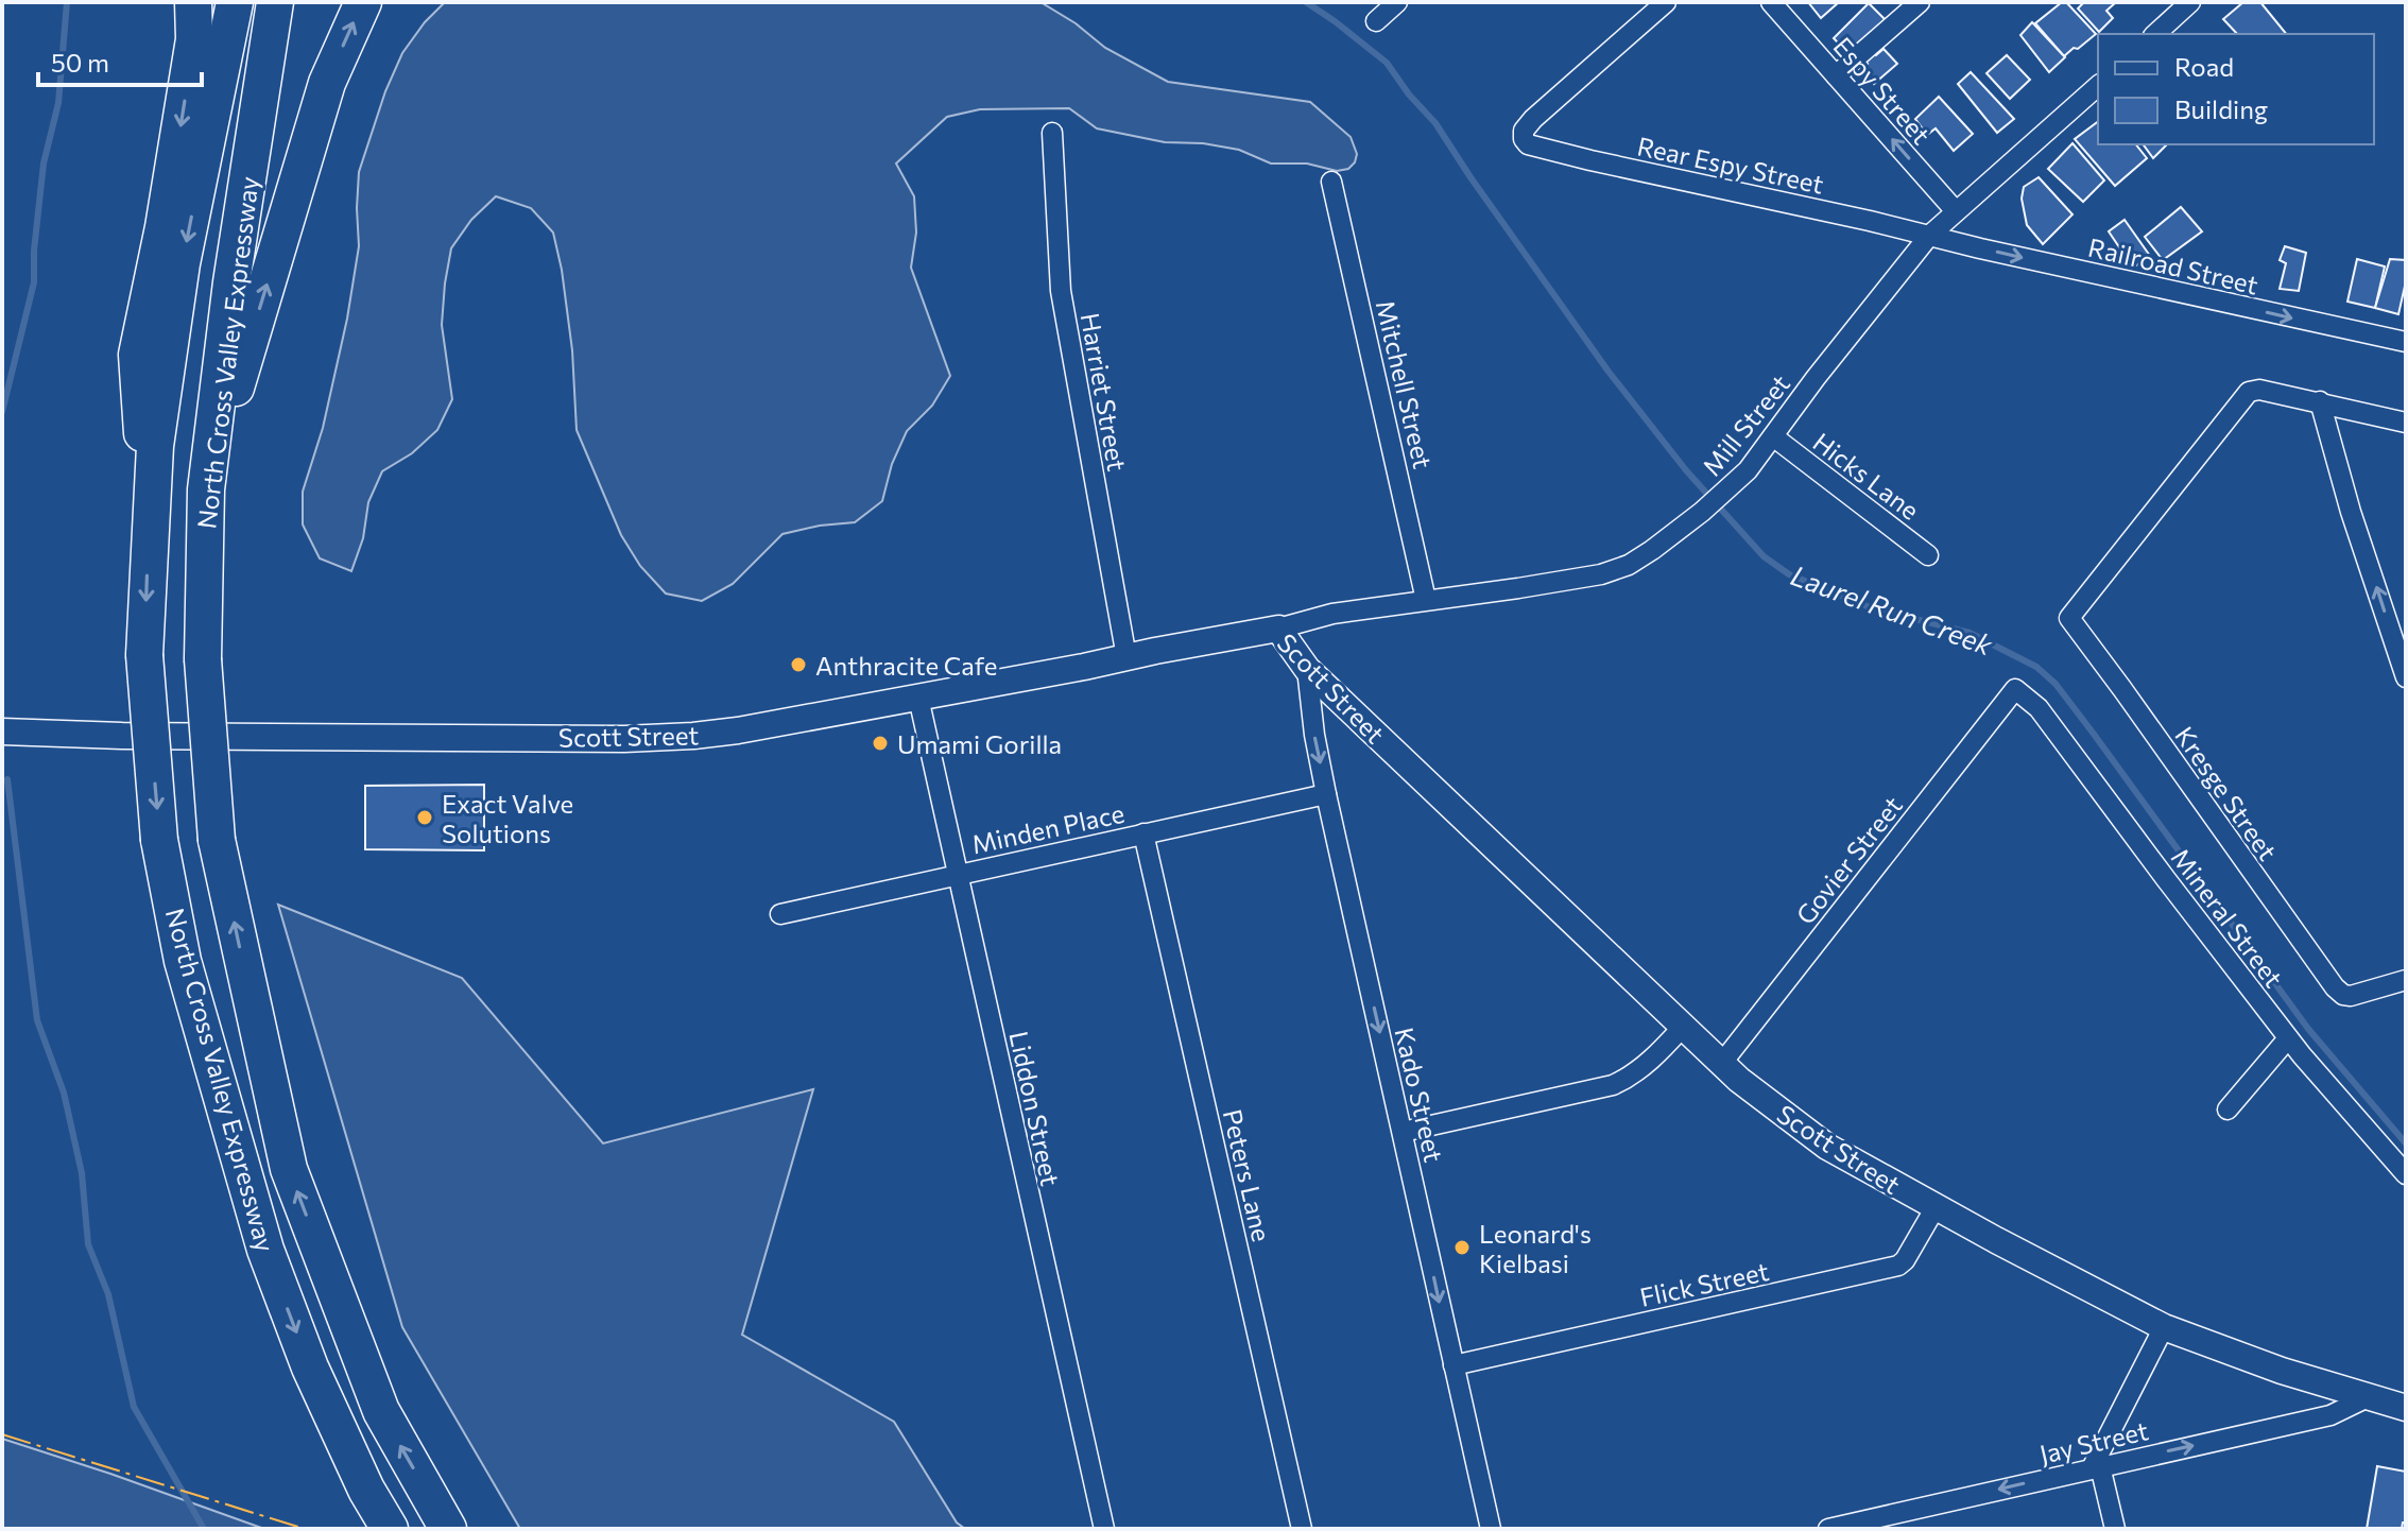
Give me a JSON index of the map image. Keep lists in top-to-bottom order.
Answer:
{
  "streets": {
    "highway": ["North Cross Valley Expressway"],
    "street": [
      "Espy Street",
      "Rear Espy Street",
      "Railroad Street",
      "Mitchell Street",
      "Harriet Street",
      "Mill Street",
      "Hicks Lane",
      "Scott Street",
      "Kresge Street",
      "Minden Place",
      "Govier Street",
      "Mineral Street",
      "Kado Street",
      "Liddon Street",
      "Peters Lane",
      "Flick Street",
      "Jay Street"
    ]
  },
  "crossings": [
    ["Espy Street", "Mill Street"],
    ["Rear Espy Street", "Railroad Street"],
    ["Rear Espy Street", "Mill Street"],
    ["Railroad Street", "Mill Street"],
    ["Mitchell Street", "Mill Street"],
    ["Harriet Street", "Scott Street"],
    ["Mill Street", "Hicks Lane"],
    ["Mill Street", "Scott Street"],
    ["Scott Street", "Govier Street"],
    ["Scott Street", "Kado Street"],
    ["Scott Street", "Liddon Street"],
    ["Scott Street", "Flick Street"],
    ["Scott Street", "Jay Street"],
    ["Minden Place", "Kado Street"],
    ["Minden Place", "Liddon Street"],
    ["Minden Place", "Peters Lane"],
    ["Govier Street", "Mineral Street"],
    ["Kado Street", "Flick Street"]
  ],
  "one_way": ["Espy Street", "Railroad Street", "Kado Street"],
  "water": ["Laurel Run Creek"],
  "places": [
    "Anthracite Cafe",
    "Umami Gorilla",
    "Exact Valve Solutions",
    "Leonard's Kielbasi"
  ],
  "legend": ["Road", "Building"],
  "scale_bar": "50 m"
}
